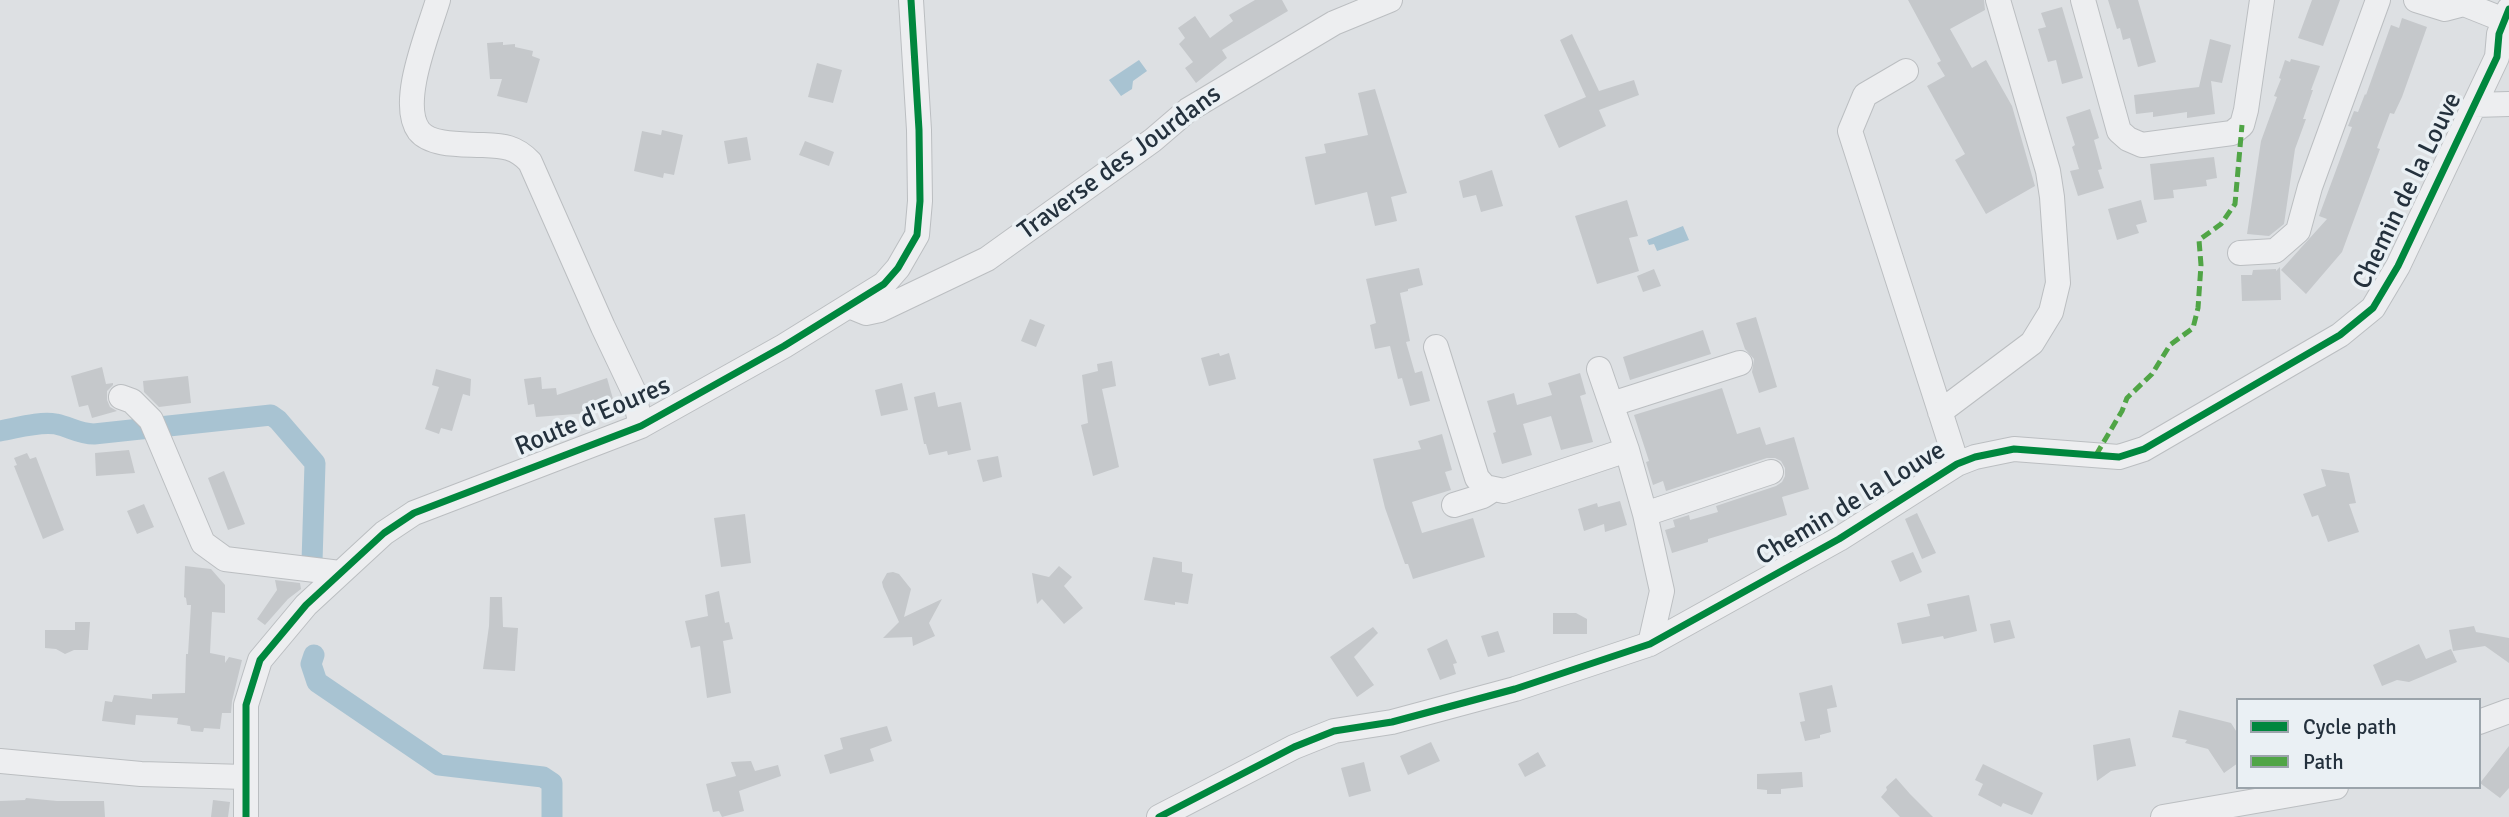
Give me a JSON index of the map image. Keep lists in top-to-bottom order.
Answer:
{
  "streets": {
    "street": ["Traverse des Jourdans", "Chemin de la Louve", "Route d'Eoures"]
  },
  "crossings": [
    ["Traverse des Jourdans", "Route d'Eoures"]
  ],
  "legend": ["Cycle path", "Path"]
}
